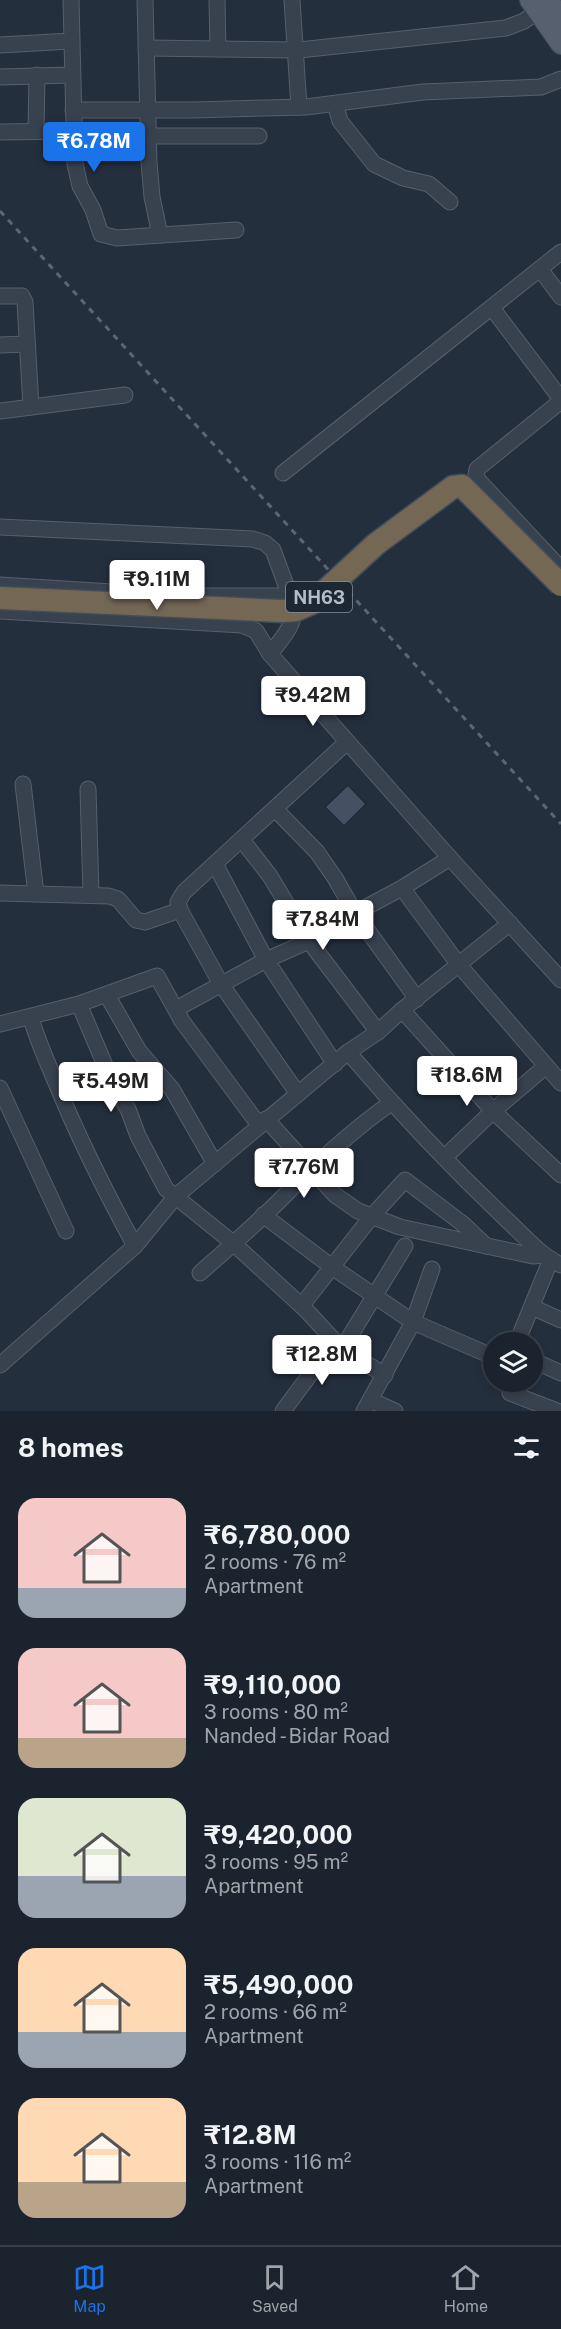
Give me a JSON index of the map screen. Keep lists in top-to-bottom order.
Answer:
{
  "streets": {
    "highway": ["NH63"]
  },
  "page": {
    "price": [
      "₹6.78M",
      "₹9.11M",
      "₹9.42M",
      "₹7.84M",
      "₹18.6M",
      "₹5.49M",
      "₹7.76M",
      "₹12.8M"
    ],
    "heading": "8 homes",
    "list": [
      {
        "name": "₹6,780,000",
        "note": "2 rooms · 76 m² · Apartment"
      },
      {
        "name": "₹9,110,000",
        "note": "3 rooms · 80 m² · Nanded - Bidar Road"
      },
      {
        "name": "₹9,420,000",
        "note": "3 rooms · 95 m² · Apartment"
      },
      {
        "name": "₹5,490,000",
        "note": "2 rooms · 66 m² · Apartment"
      },
      {
        "name": "₹12.8M",
        "note": "3 rooms · 116 m² · Apartment"
      }
    ],
    "tabs": ["Map", "Saved", "Home"]
  }
}
